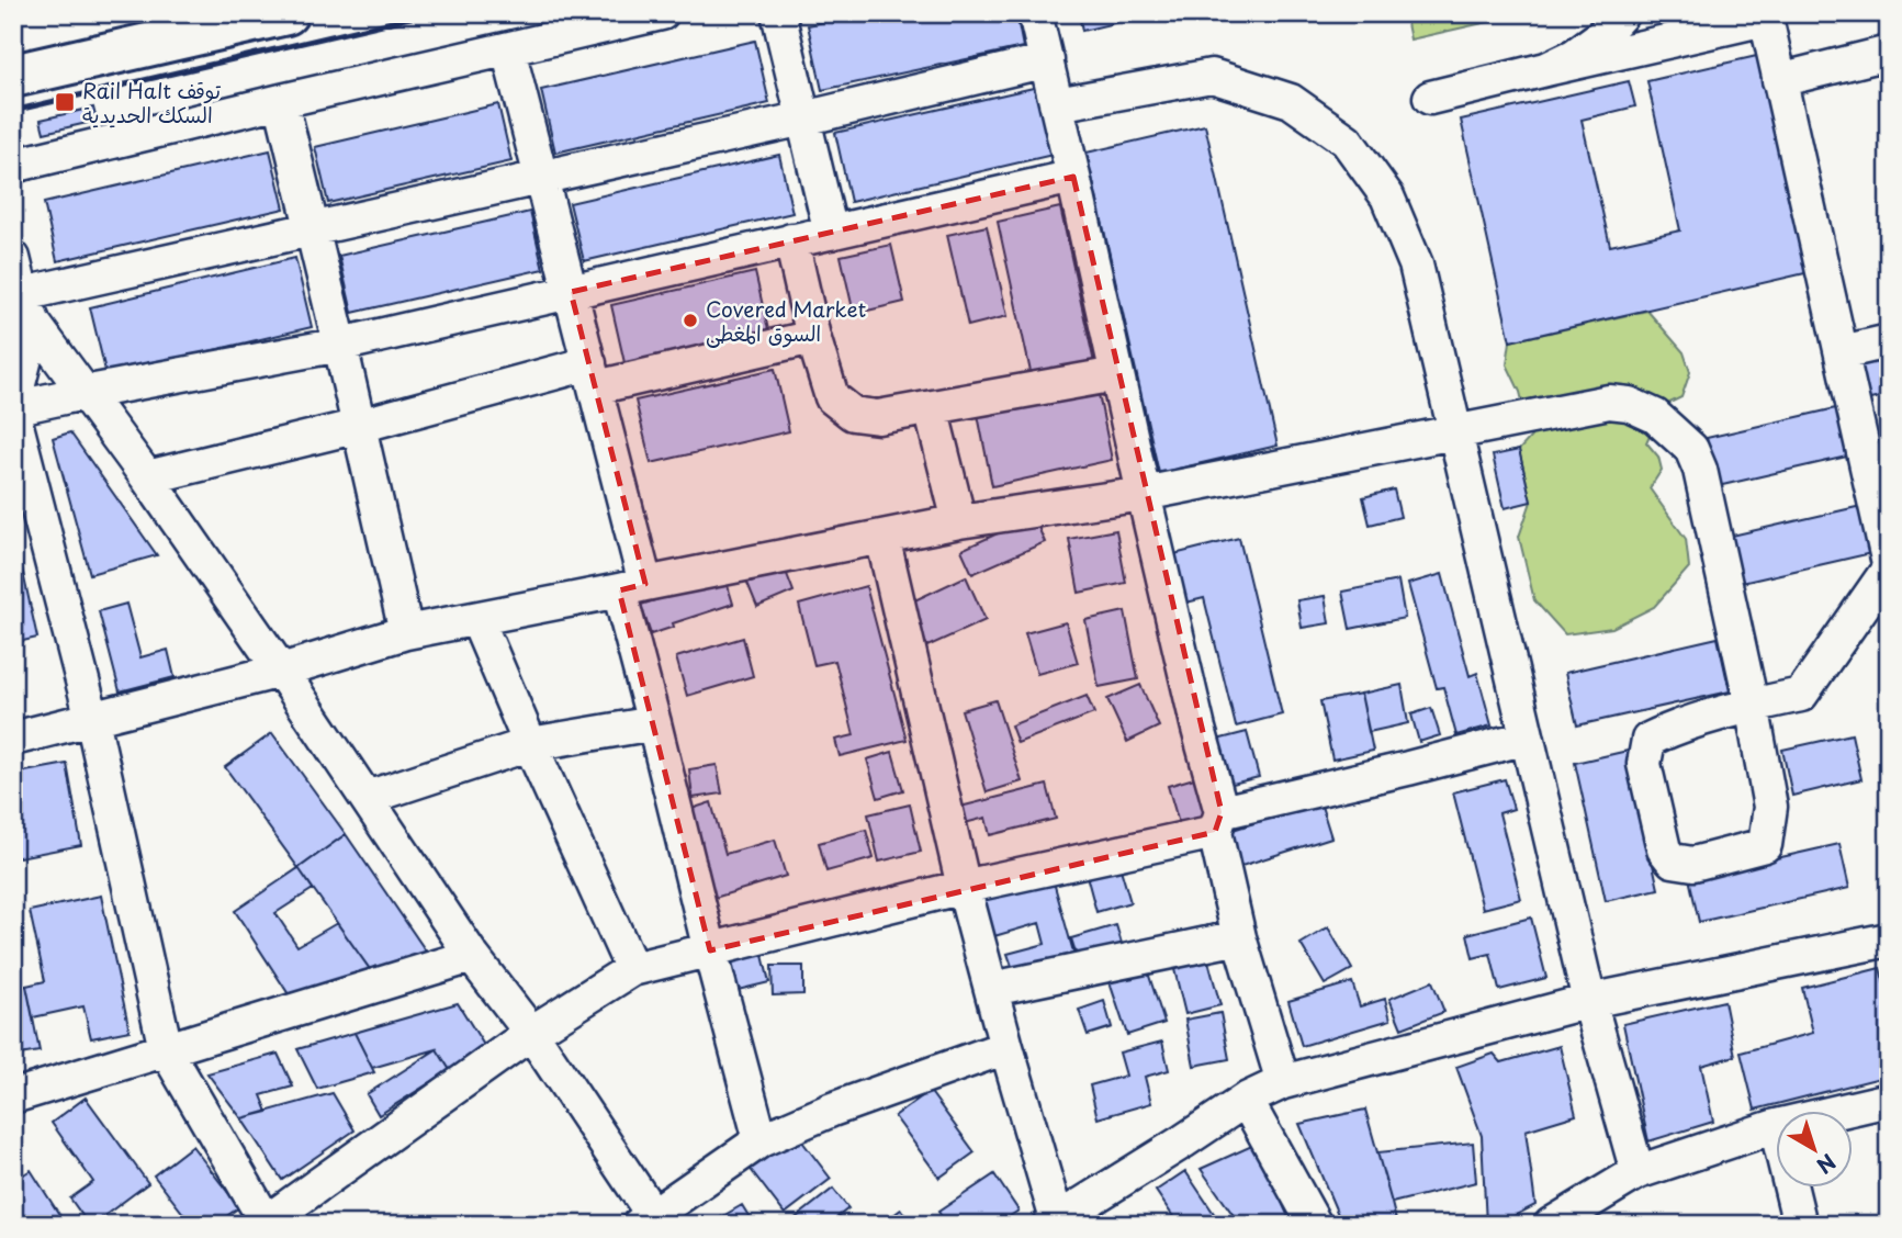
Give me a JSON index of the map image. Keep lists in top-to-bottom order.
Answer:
{
  "places": {
    "transit": ["Rail Halt توقف السكك الحديدية"],
    "other": ["Covered Market السوق المغطى"]
  },
  "north": "bottom right"
}
